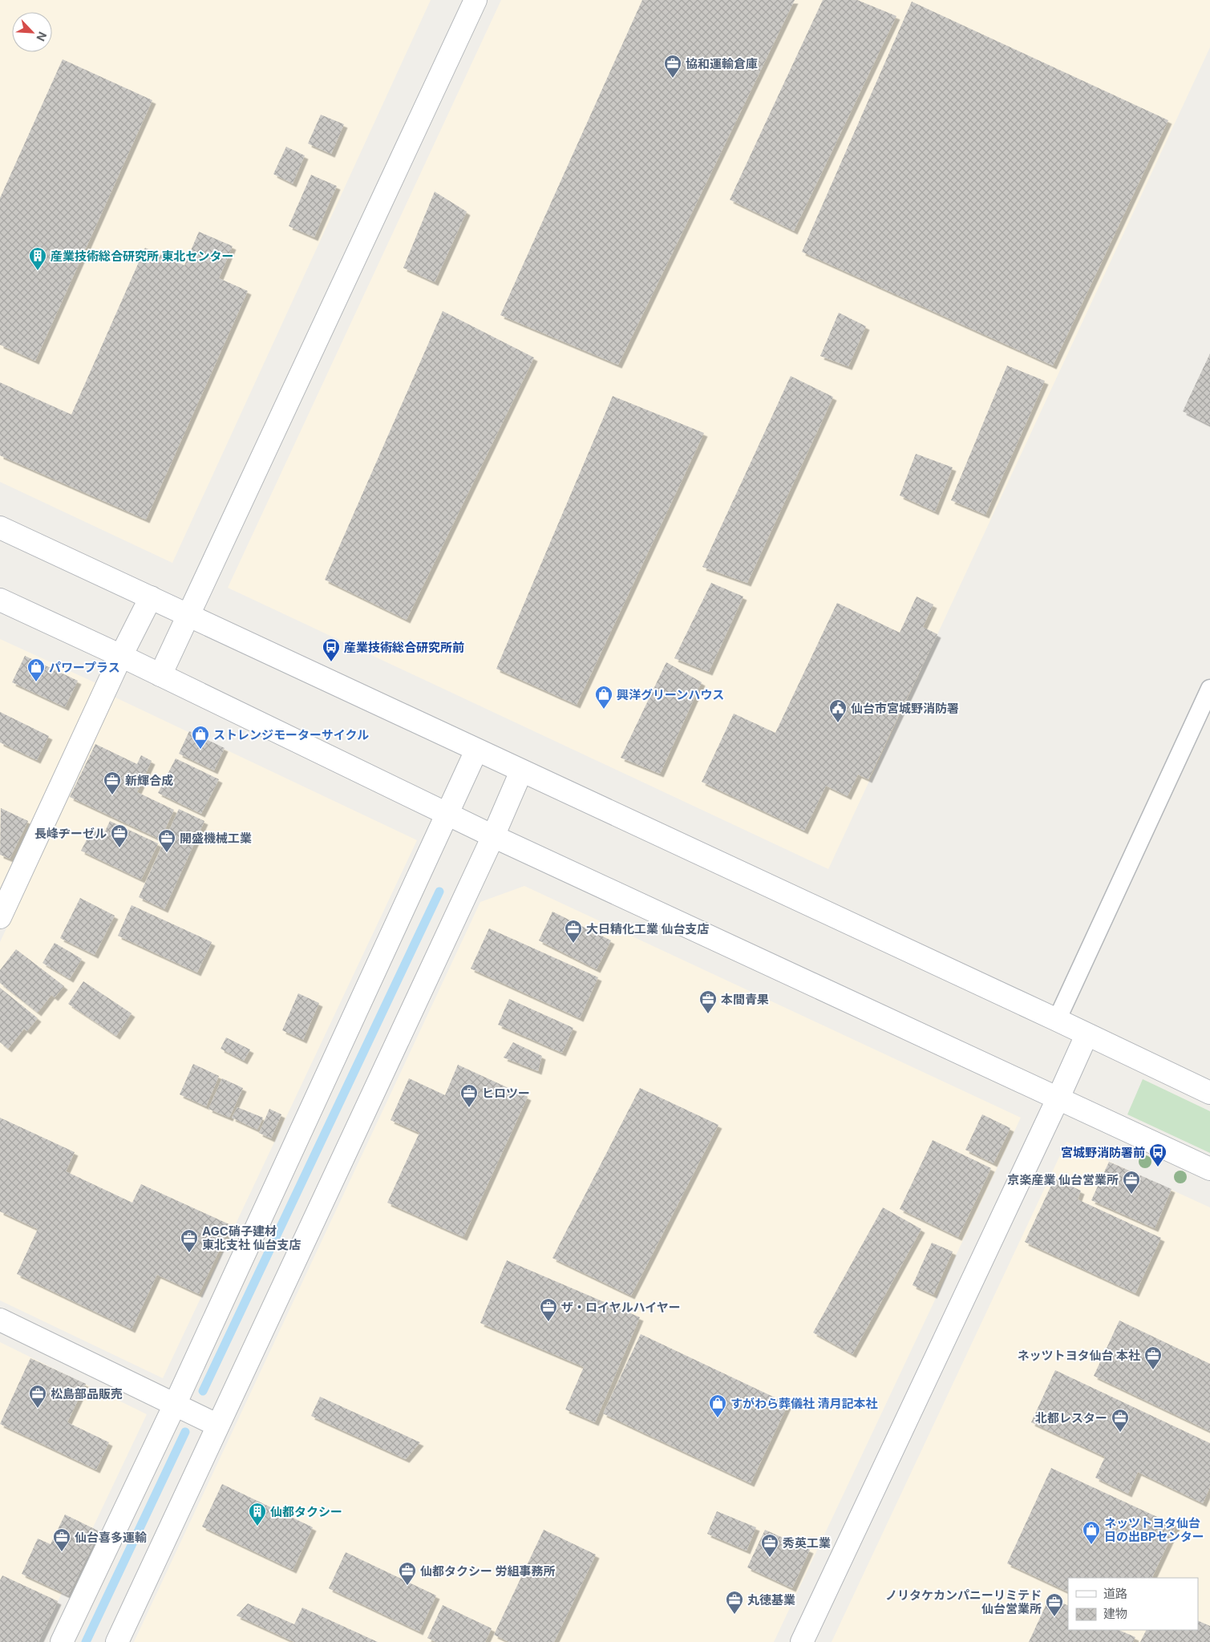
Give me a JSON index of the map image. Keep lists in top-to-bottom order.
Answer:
{
  "places": {
    "office": [
      "協和運輸倉庫",
      "新輝合成",
      "長峰ヂーゼル",
      "開盛機械工業",
      "大日精化工業 仙台支店",
      "本間青果",
      "ヒロツー",
      "京楽産業 仙台営業所",
      "AGC硝子建材 東北支社 仙台支店",
      "ザ・ロイヤルハイヤー",
      "ネッツトヨタ仙台 本社",
      "松島部品販売",
      "北都レスター",
      "仙台喜多運輸",
      "秀英工業",
      "仙都タクシー 労組事務所",
      "丸徳基業",
      "ノリタケカンパニーリミテド 仙台営業所"
    ],
    "building": ["産業技術総合研究所 東北センター", "仙都タクシー"],
    "bus stop": ["産業技術総合研究所前", "宮城野消防署前"],
    "shop": [
      "パワープラス",
      "興洋グリーンハウス",
      "ストレンジモーターサイクル",
      "すがわら葬儀社 清月記本社",
      "ネッツトヨタ仙台 日の出BPセンター"
    ],
    "public building": ["仙台市宮城野消防署"]
  },
  "legend": ["道路", "建物"],
  "north": "bottom right"
}
